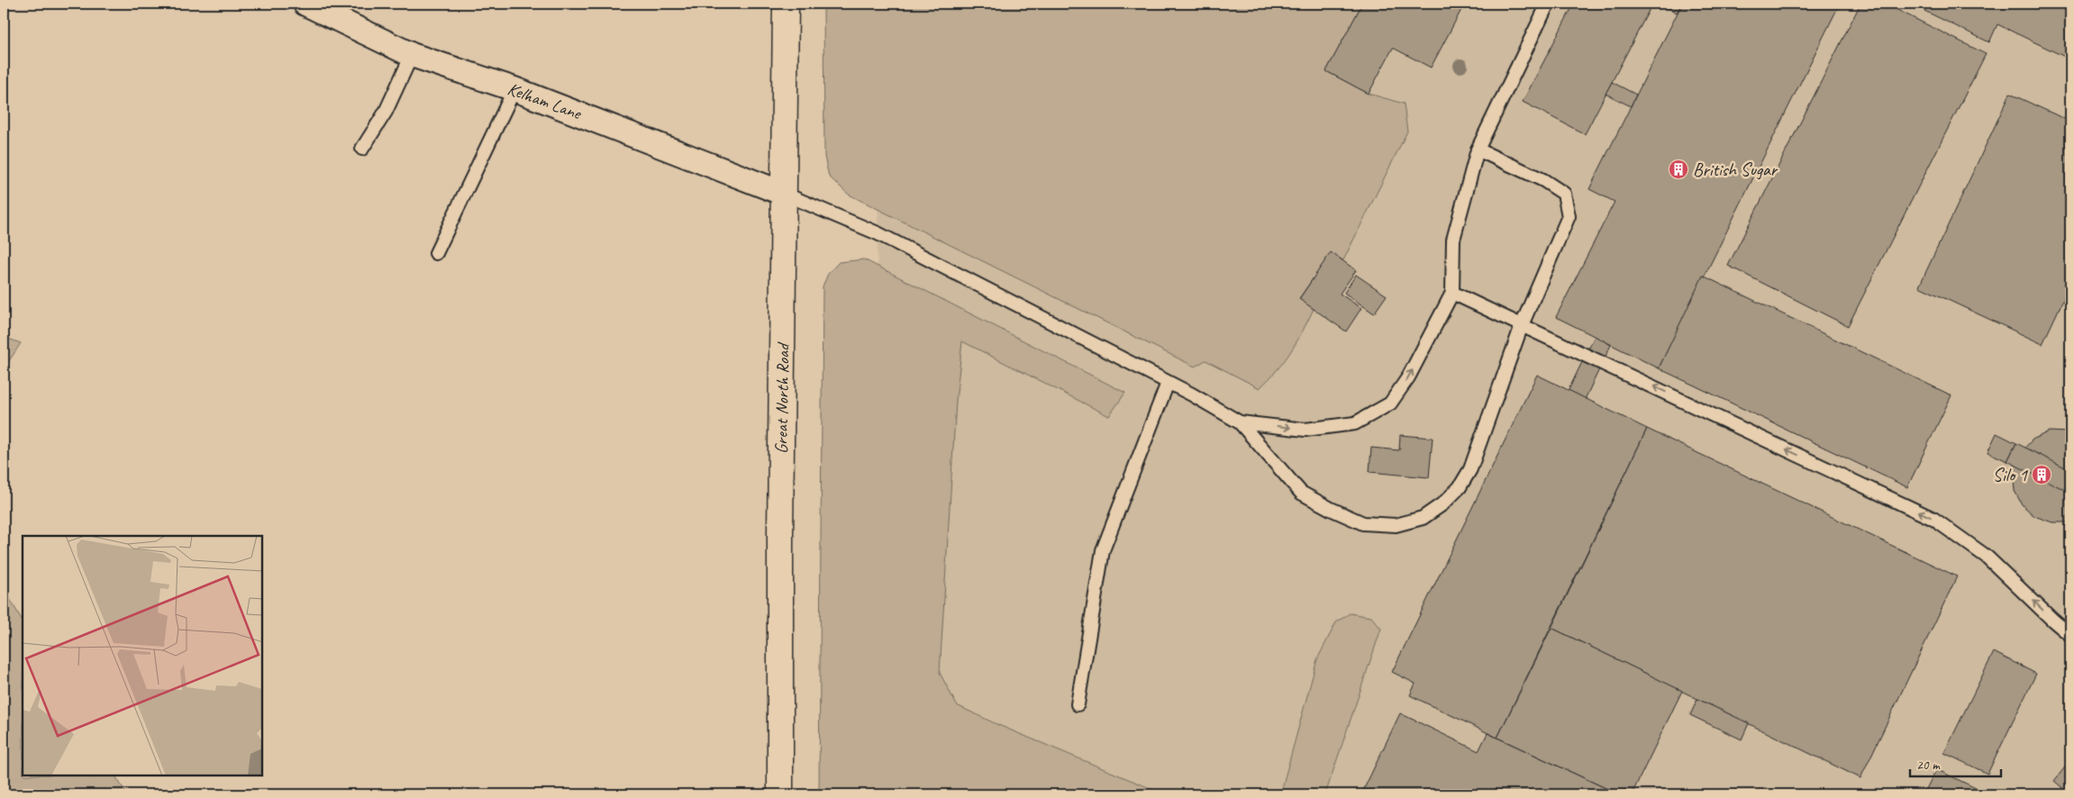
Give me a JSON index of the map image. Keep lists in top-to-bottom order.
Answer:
{
  "streets": {
    "main road": ["Great North Road"],
    "street": ["Kelham Lane"]
  },
  "crossings": [
    ["Kelham Lane", "Great North Road"]
  ],
  "places": {
    "building": ["British Sugar", "Silo 1"]
  },
  "scale_bar": "20 m"
}
